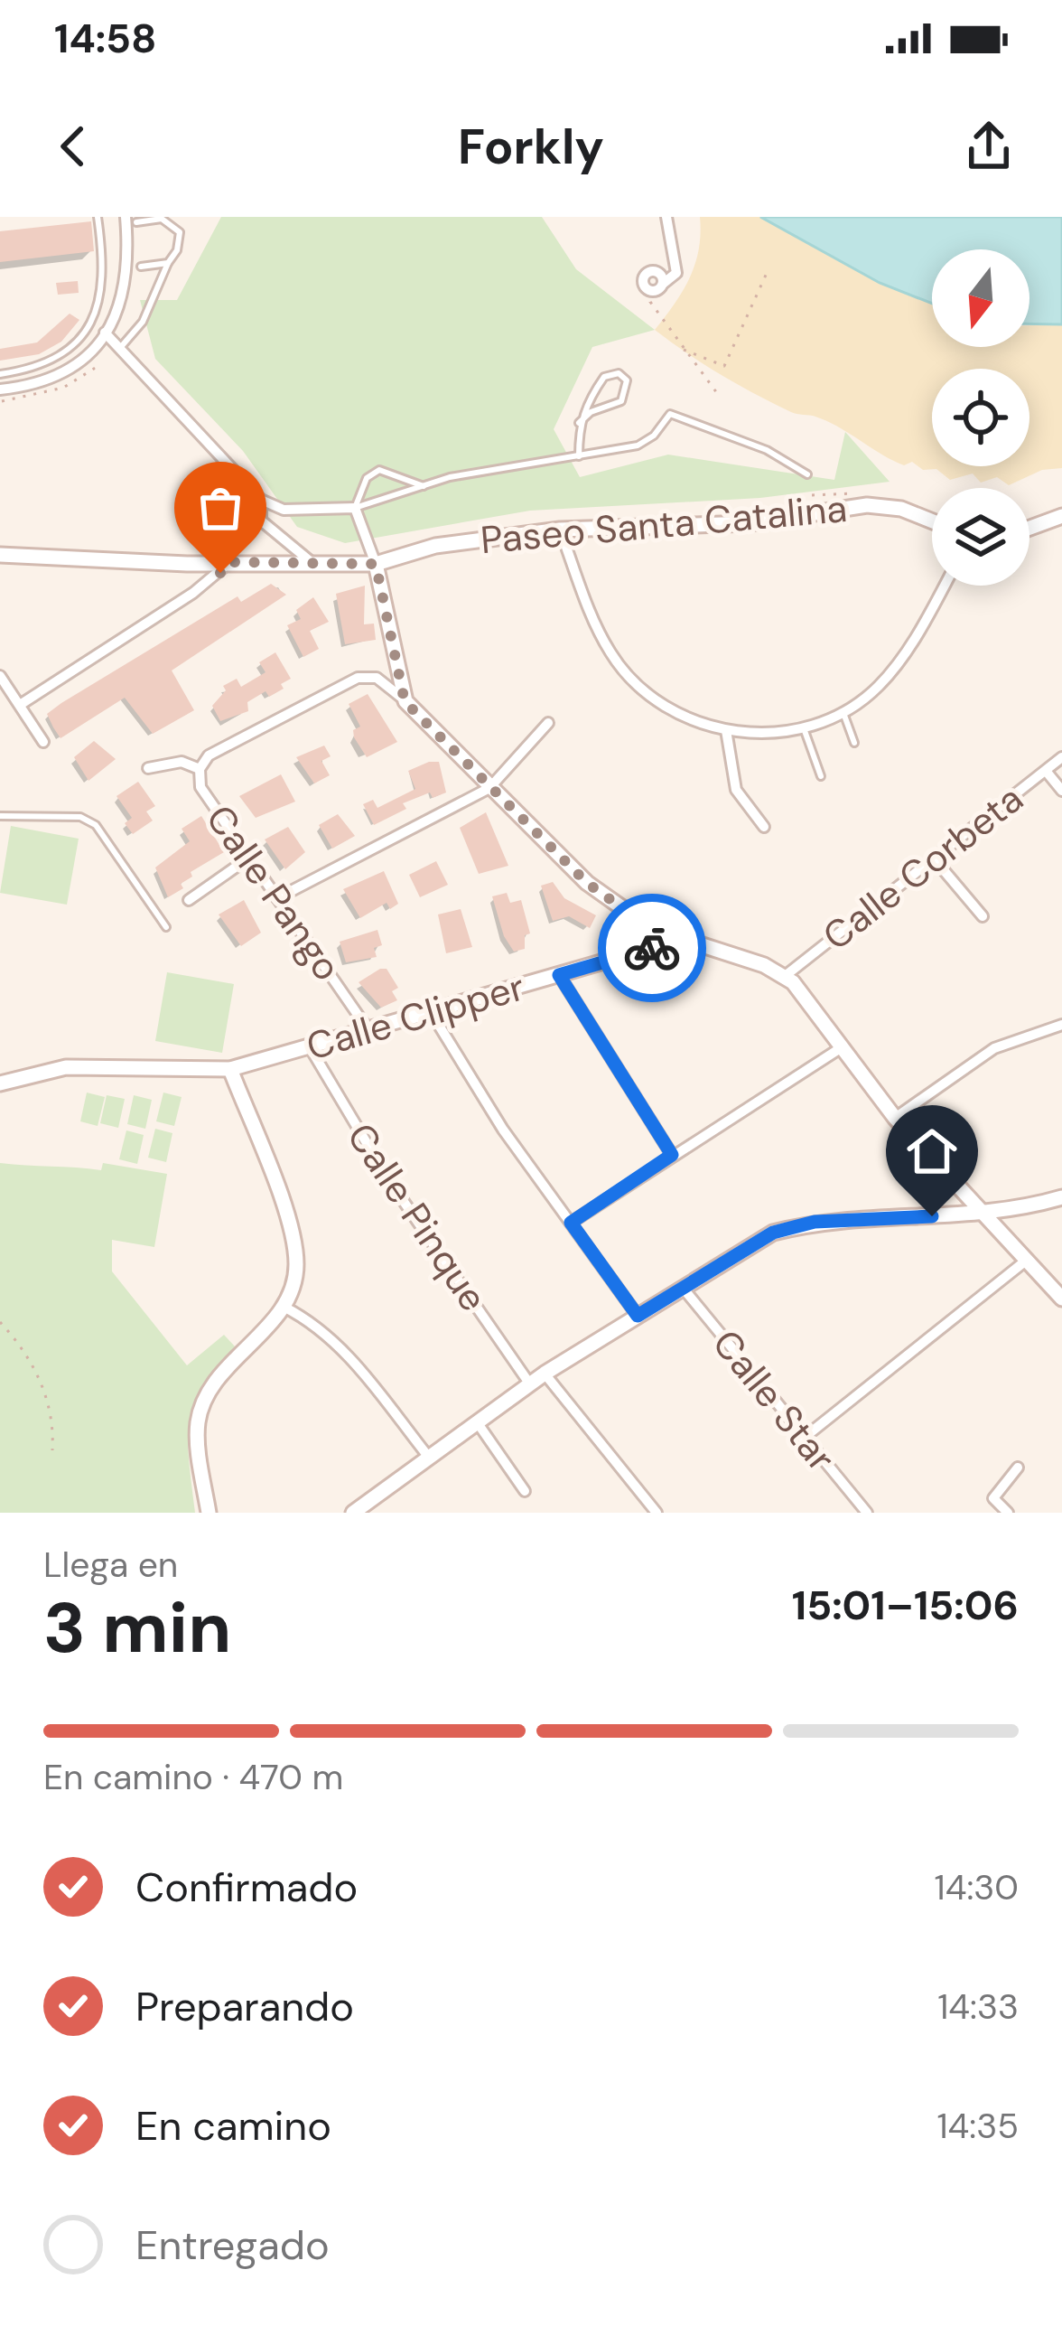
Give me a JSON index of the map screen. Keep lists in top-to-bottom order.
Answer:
{
  "streets": {
    "street": [
      "Paseo Santa Catalina",
      "Calle Corbeta",
      "Calle Pango",
      "Calle Clipper",
      "Calle Pinque",
      "Calle Star"
    ]
  },
  "crossings": [
    ["Calle Pango", "Calle Clipper"],
    ["Calle Clipper", "Calle Pinque"]
  ],
  "north": "bottom",
  "page": {
    "status": "14:58",
    "header": "Forkly",
    "heading": ["3 min", "Llega en", "15:01–15:06"],
    "bar": "En camino · 470 m",
    "list": [
      ["Confirmado", "14:30"],
      ["Preparando", "14:33"],
      ["En camino", "14:35"],
      "Entregado"
    ]
  }
}
